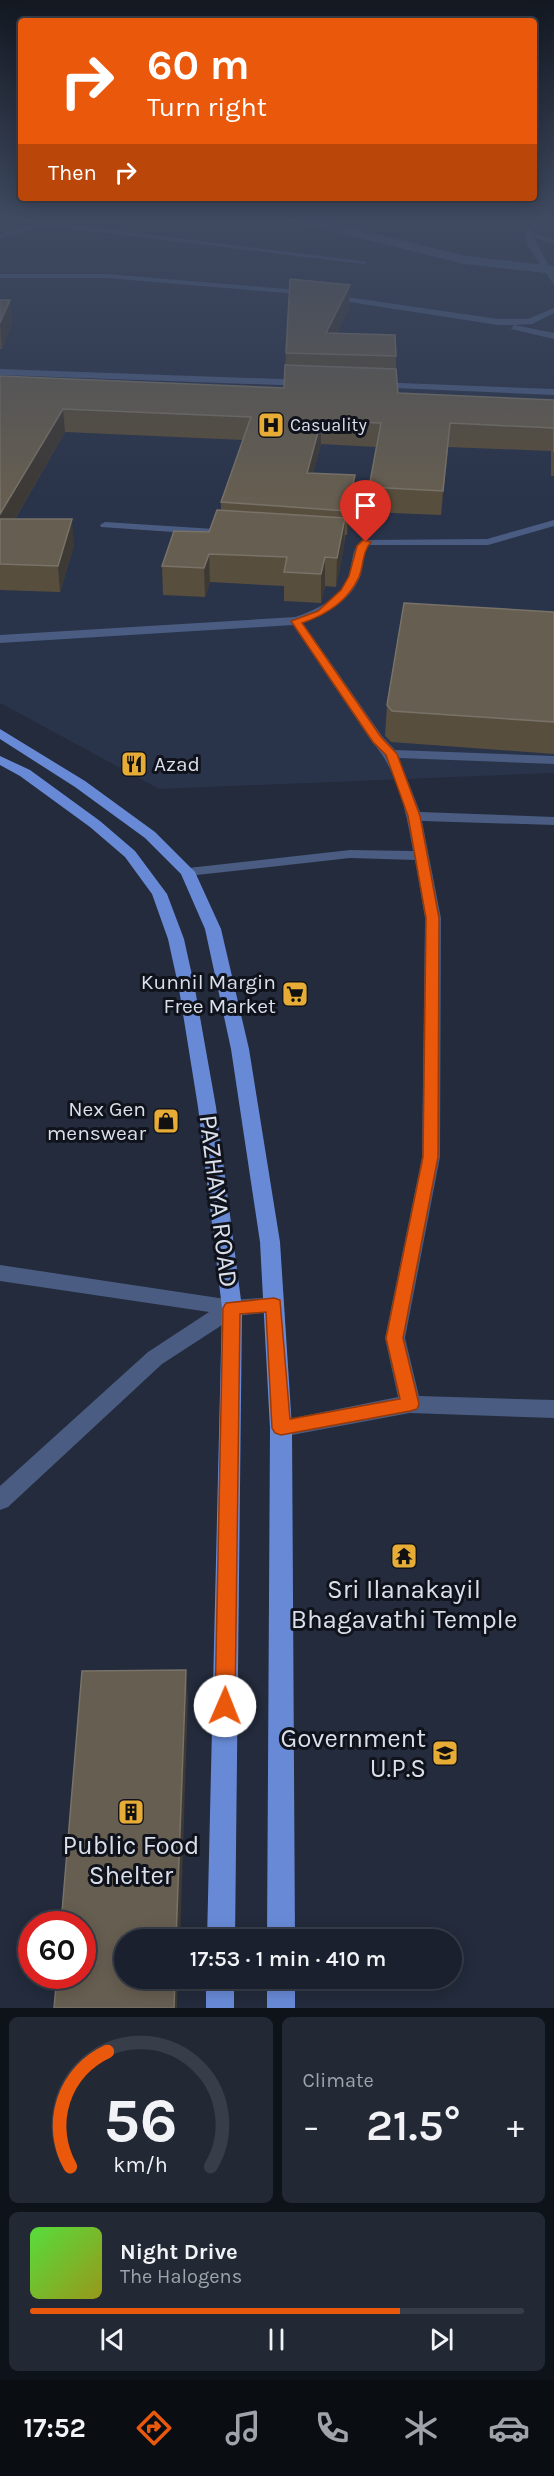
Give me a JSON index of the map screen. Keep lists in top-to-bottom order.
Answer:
{
  "streets": {
    "main road": ["PAZHAYA ROAD"]
  },
  "places": {
    "hospital": ["Casuality"],
    "restaurant": ["Azad"],
    "supermarket": ["Kunnil Margin Free Market"],
    "shop": ["Nex Gen menswear"],
    "temple": ["Sri Ilanakayil Bhagavathi Temple"],
    "school or university": ["Government U.P.S"],
    "building": ["Public Food Shelter"]
  },
  "page": {
    "turn": ["60 m", "Turn right"],
    "then": "Then",
    "limit": "60",
    "trip": "17:53 · 1 min · 410 m",
    "tile": "Climate",
    "heat": ["−", "21.5°", "+"],
    "song": ["Night Drive", "The Halogens"],
    "tabs": "17:52",
    "gauge": ["56", "km/h"]
  }
}
